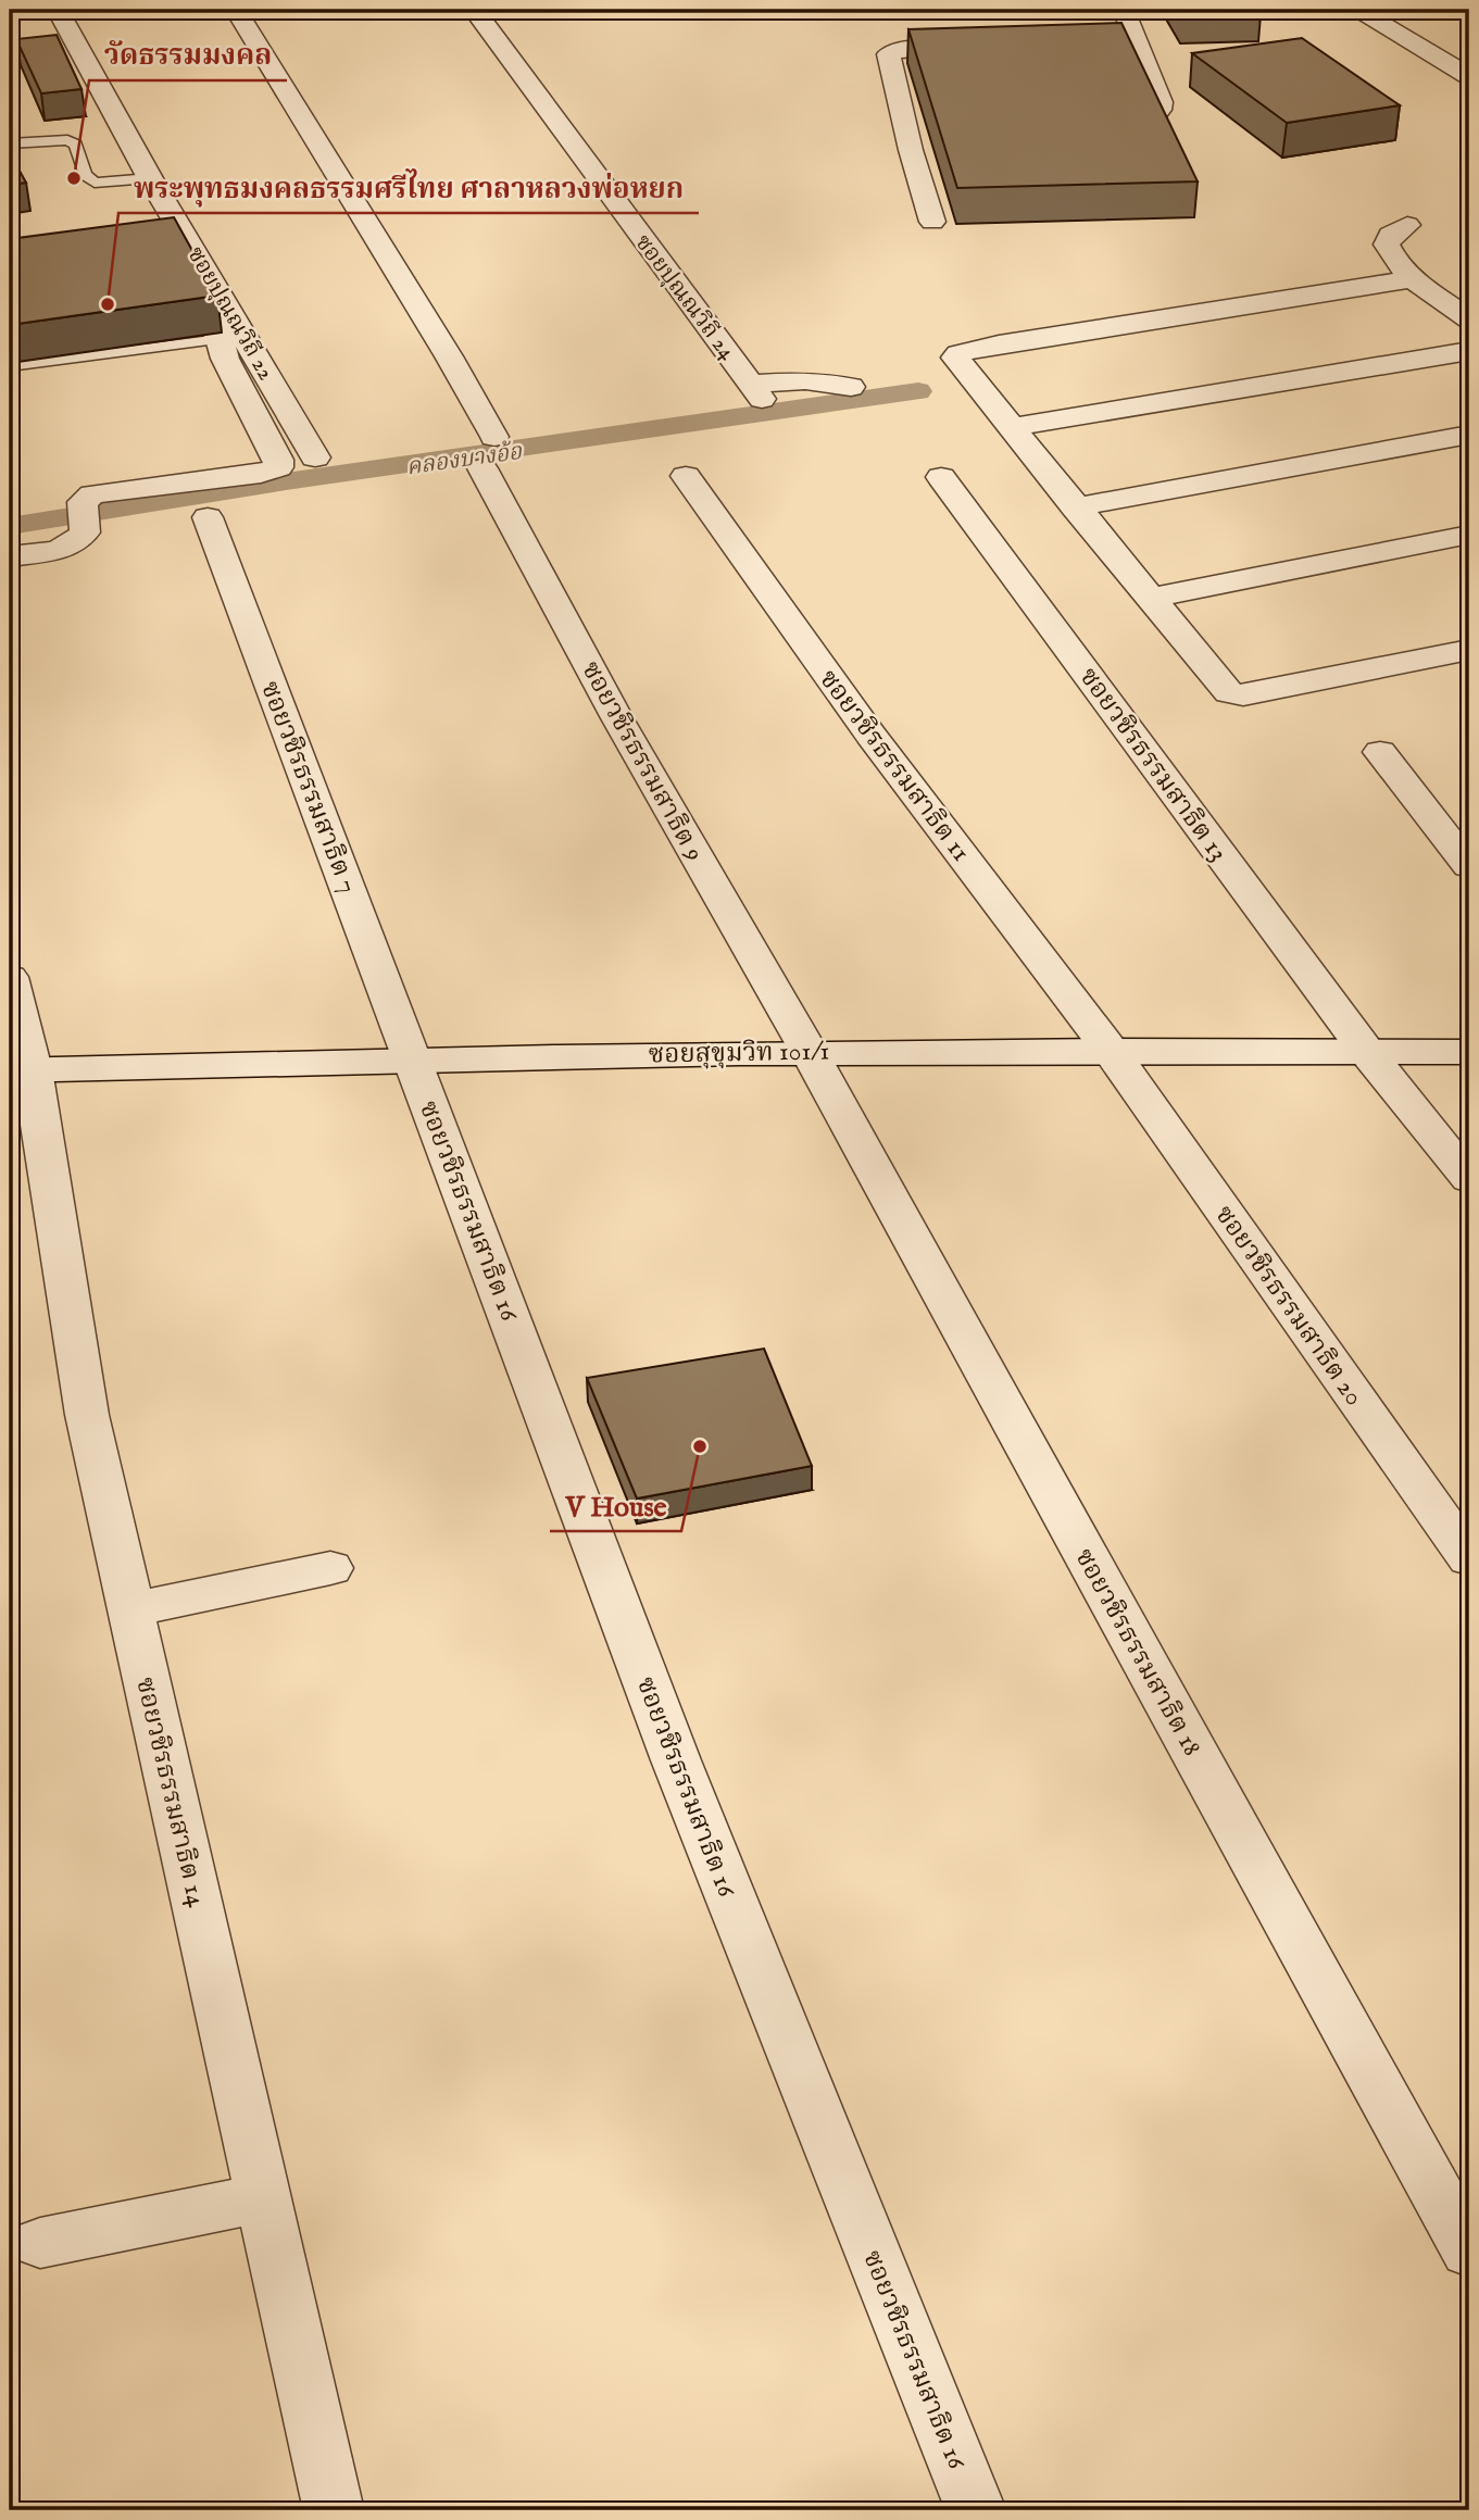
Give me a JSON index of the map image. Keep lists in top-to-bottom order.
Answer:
{
  "streets": {
    "street": [
      "ซอยปุณณวิถี 24",
      "ซอยปุณณวิถี 22",
      "ซอยวชิรธรรมสาธิต 9",
      "ซอยวชิรธรรมสาธิต 13",
      "ซอยวชิรธรรมสาธิต 11",
      "ซอยวชิรธรรมสาธิต 7",
      "ซอยสุขุมวิท 101/1",
      "ซอยวชิรธรรมสาธิต 16",
      "ซอยวชิรธรรมสาธิต 20",
      "ซอยวชิรธรรมสาธิต 18",
      "ซอยวชิรธรรมสาธิต 14"
    ]
  },
  "crossings": [
    ["ซอยวชิรธรรมสาธิต 9", "ซอยสุขุมวิท 101/1"],
    ["ซอยวชิรธรรมสาธิต 9", "ซอยวชิรธรรมสาธิต 18"],
    ["ซอยวชิรธรรมสาธิต 13", "ซอยสุขุมวิท 101/1"],
    ["ซอยวชิรธรรมสาธิต 11", "ซอยสุขุมวิท 101/1"],
    ["ซอยวชิรธรรมสาธิต 11", "ซอยวชิรธรรมสาธิต 20"],
    ["ซอยวชิรธรรมสาธิต 7", "ซอยสุขุมวิท 101/1"],
    ["ซอยวชิรธรรมสาธิต 7", "ซอยวชิรธรรมสาธิต 16"],
    ["ซอยสุขุมวิท 101/1", "ซอยวชิรธรรมสาธิต 16"],
    ["ซอยสุขุมวิท 101/1", "ซอยวชิรธรรมสาธิต 20"],
    ["ซอยสุขุมวิท 101/1", "ซอยวชิรธรรมสาธิต 18"],
    ["ซอยสุขุมวิท 101/1", "ซอยวชิรธรรมสาธิต 14"]
  ],
  "water": ["คลองบางอ้อ"],
  "places": ["วัดธรรมมงคล", "พระพุทธมงคลธรรมศรีไทย ศาลาหลวงพ่อหยก", "V House"]
}
